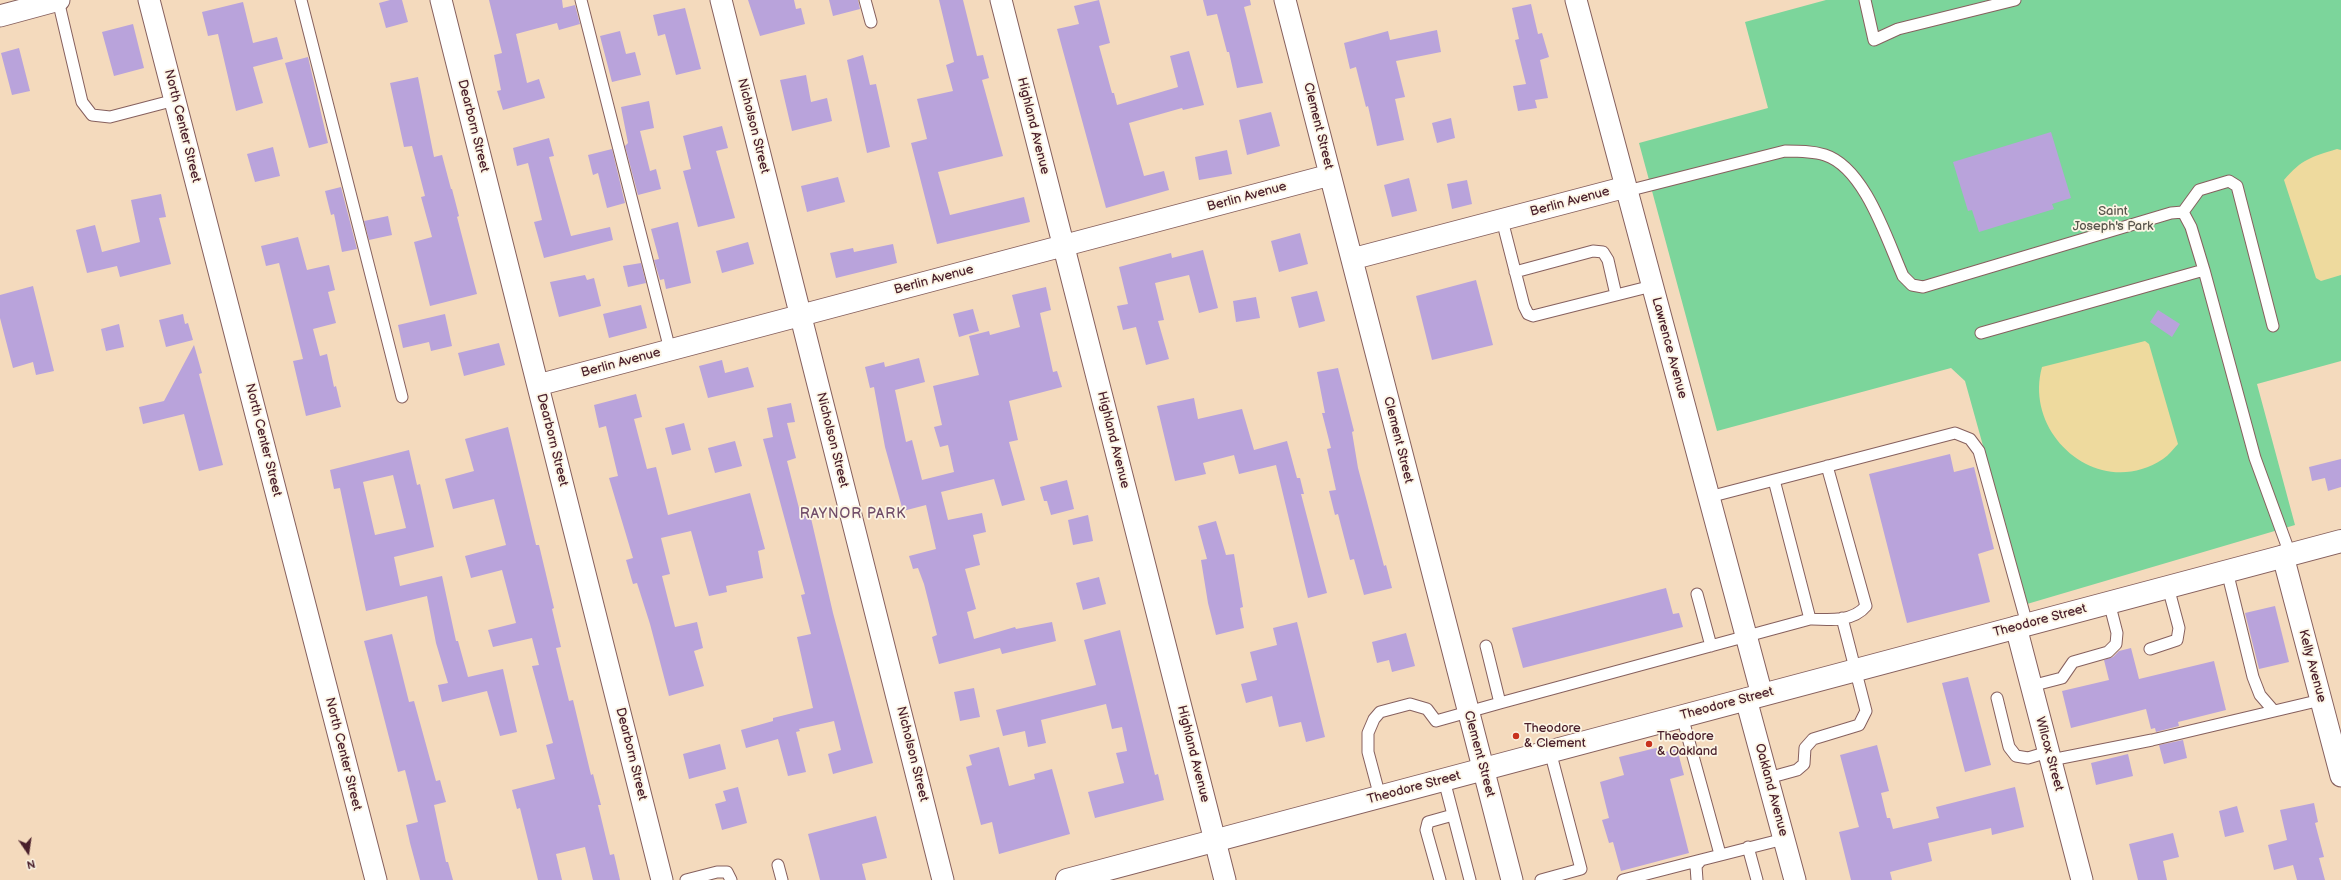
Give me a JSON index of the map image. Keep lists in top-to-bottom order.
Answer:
{
  "streets": {
    "main road": ["Theodore Street"],
    "street": [
      "North Center Street",
      "Dearborn Street",
      "Nicholson Street",
      "Highland Avenue",
      "Clement Street",
      "Berlin Avenue",
      "Lawrence Avenue",
      "Kelly Avenue",
      "Wilcox Street",
      "Oakland Avenue"
    ]
  },
  "crossings": [
    ["Dearborn Street", "Berlin Avenue"],
    ["Nicholson Street", "Berlin Avenue"],
    ["Highland Avenue", "Berlin Avenue"],
    ["Highland Avenue", "Theodore Street"],
    ["Clement Street", "Berlin Avenue"],
    ["Clement Street", "Theodore Street"],
    ["Berlin Avenue", "Lawrence Avenue"],
    ["Lawrence Avenue", "Theodore Street"],
    ["Lawrence Avenue", "Oakland Avenue"],
    ["Theodore Street", "Kelly Avenue"],
    ["Theodore Street", "Wilcox Street"],
    ["Theodore Street", "Oakland Avenue"]
  ],
  "districts": ["RAYNOR PARK"],
  "parks": ["Saint Joseph's Park"],
  "places": ["Theodore & Clement", "Theodore & Oakland"],
  "north": "bottom"
}
